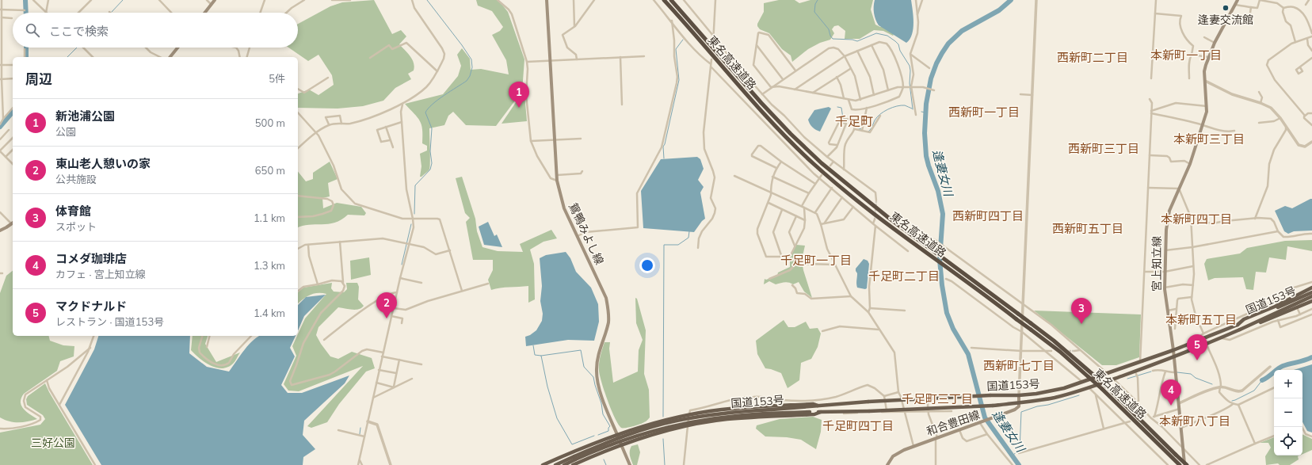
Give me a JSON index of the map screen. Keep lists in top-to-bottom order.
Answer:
{
  "streets": {
    "highway": ["東名高速道路", "国道153号"],
    "main road": ["鴛鴨みよし線", "宮上知立線", "和合豊田線"]
  },
  "crossings": [
    ["東名高速道路", "宮上知立線"],
    ["宮上知立線", "国道153号"],
    ["国道153号", "和合豊田線"]
  ],
  "districts": [
    "本新町一丁目",
    "西新町二丁目",
    "西新町一丁目",
    "千足町",
    "本新町三丁目",
    "西新町三丁目",
    "西新町四丁目",
    "本新町四丁目",
    "西新町五丁目",
    "千足町一丁目",
    "千足町二丁目",
    "本新町五丁目",
    "西新町七丁目",
    "千足町三丁目",
    "本新町八丁目",
    "千足町四丁目"
  ],
  "water": ["逢妻女川"],
  "parks": ["三好公園"],
  "places": ["逢妻交流館"],
  "page": {
    "search": "ここで検索",
    "heading": ["周辺", "5件"],
    "pins": [
      "1",
      "2",
      "3",
      "5",
      "4"
    ],
    "list": [
      {
        "mark": "1",
        "name": "新池浦公園",
        "note": "公園",
        "value": "500 m"
      },
      {
        "mark": "2",
        "name": "東山老人憩いの家",
        "note": "公共施設",
        "value": "650 m"
      },
      {
        "mark": "3",
        "name": "体育館",
        "note": "スポット",
        "value": "1.1 km"
      },
      {
        "mark": "4",
        "name": "コメダ珈琲店",
        "note": "カフェ · 宮上知立線",
        "value": "1.3 km"
      },
      {
        "mark": "5",
        "name": "マクドナルド",
        "note": "レストラン · 国道153号",
        "value": "1.4 km"
      }
    ],
    "map_buttons": ["+", "−"]
  }
}
